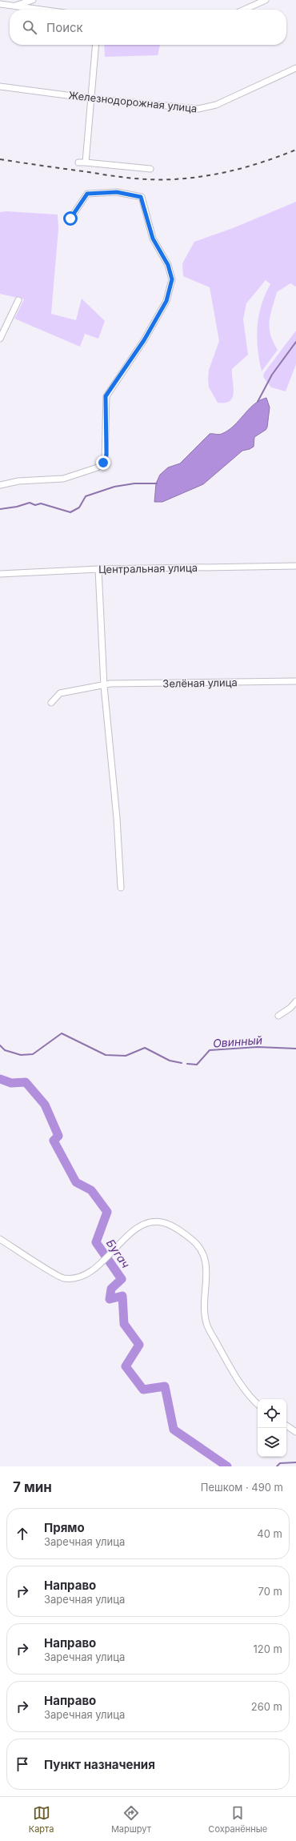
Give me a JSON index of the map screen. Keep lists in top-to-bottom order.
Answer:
{
  "streets": {
    "street": ["Железнодорожная улица", "Центральная улица", "Зелёная улица"]
  },
  "water": ["Овинный", "Бугач"],
  "page": {
    "search": "Поиск",
    "heading": ["7 мин", "Пешком · 490 m"],
    "list": [
      ["Прямо", "Заречная улица", "40 m"],
      ["Направо", "Заречная улица", "70 m"],
      ["Направо", "Заречная улица", "120 m"],
      ["Направо", "Заречная улица", "260 m"],
      "Пункт назначения"
    ],
    "nav": ["Карта", "Маршрут", "Сохранённые"]
  }
}
